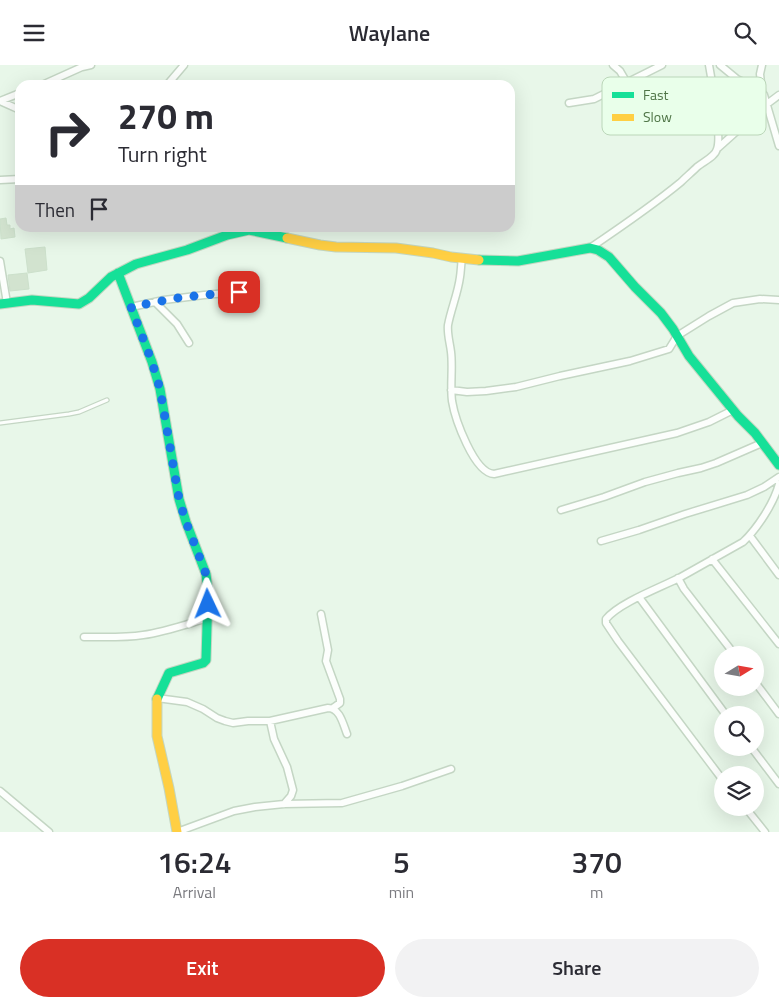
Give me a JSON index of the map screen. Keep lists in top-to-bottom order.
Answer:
{
  "legend": ["Fast", "Slow"],
  "north": "right",
  "page": {
    "header": "Waylane",
    "turn": ["270 m", "Turn right"],
    "then": "Then",
    "eta": [
      "16:24",
      "Arrival",
      "5",
      "min",
      "370",
      "m"
    ],
    "buttons": ["Exit", "Share"]
  }
}
